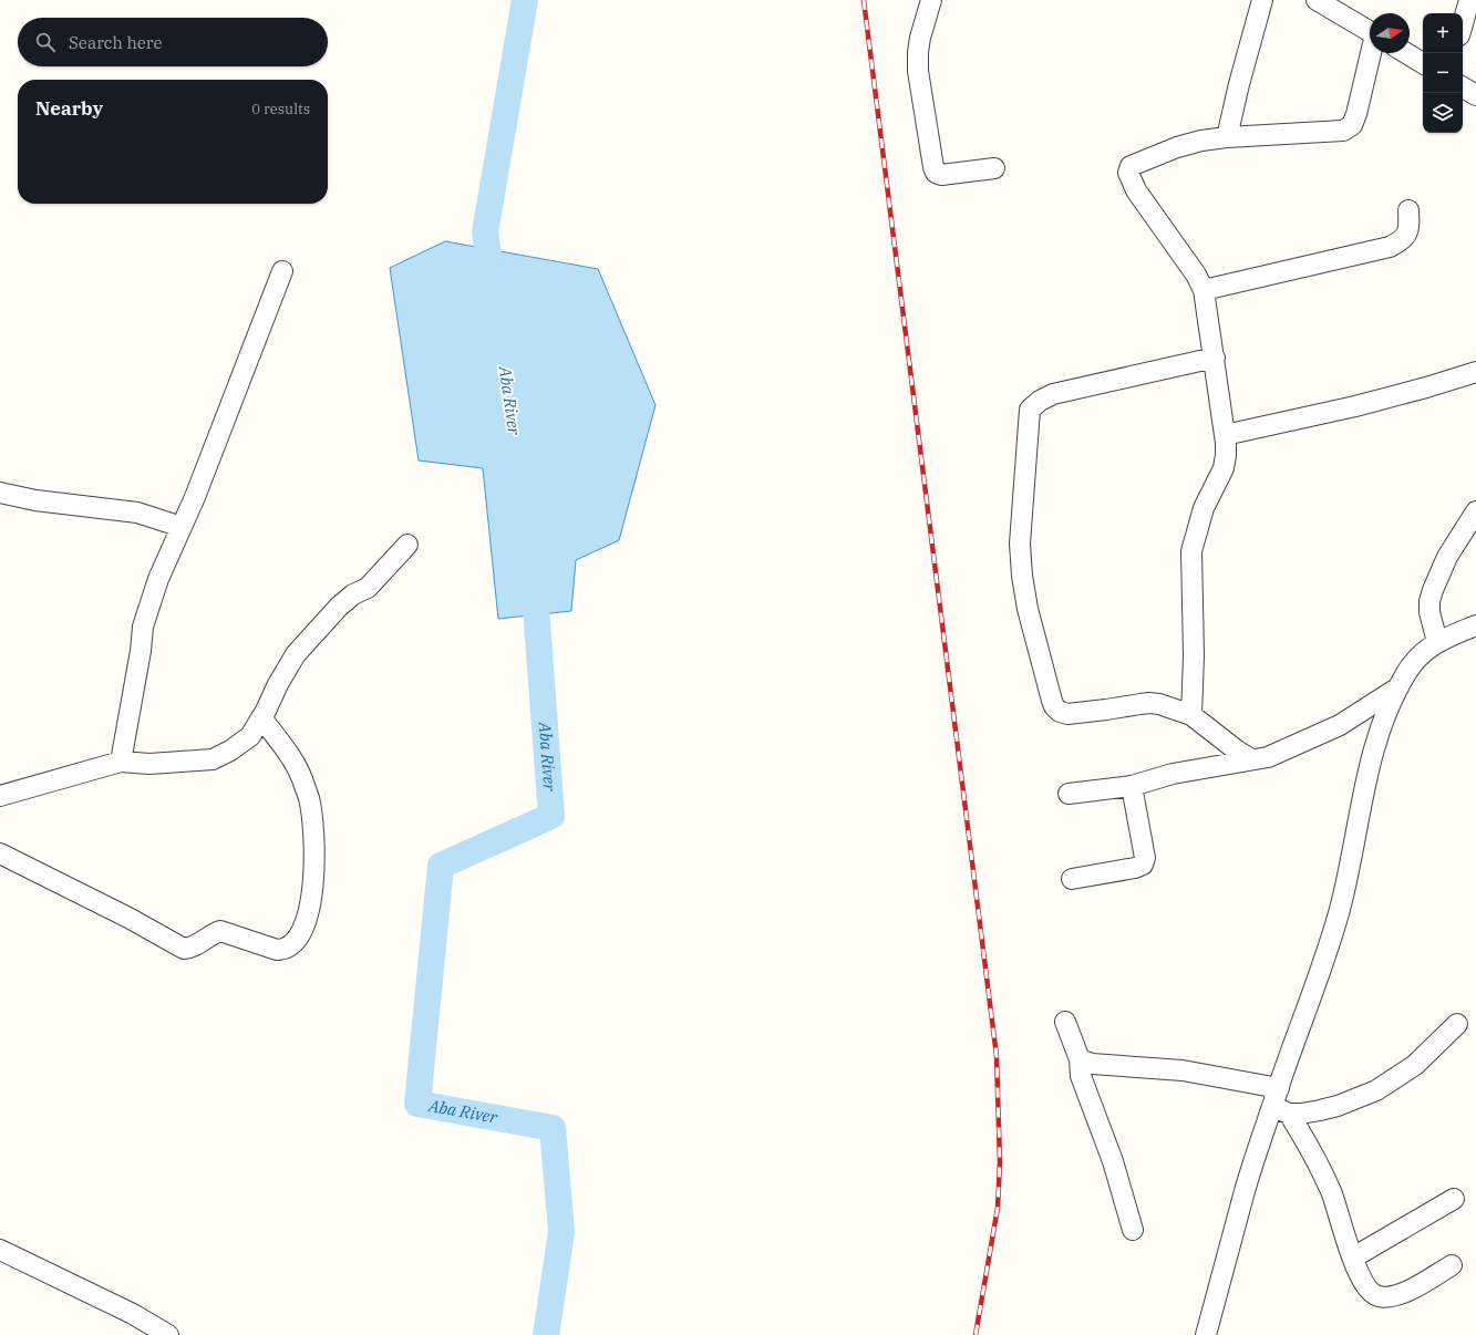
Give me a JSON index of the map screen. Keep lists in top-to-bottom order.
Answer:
{
  "water": ["Aba River"],
  "north": "right",
  "page": {
    "map_buttons": ["+", "−"],
    "search": "Search here",
    "heading": ["Nearby", "0 results"]
  }
}
